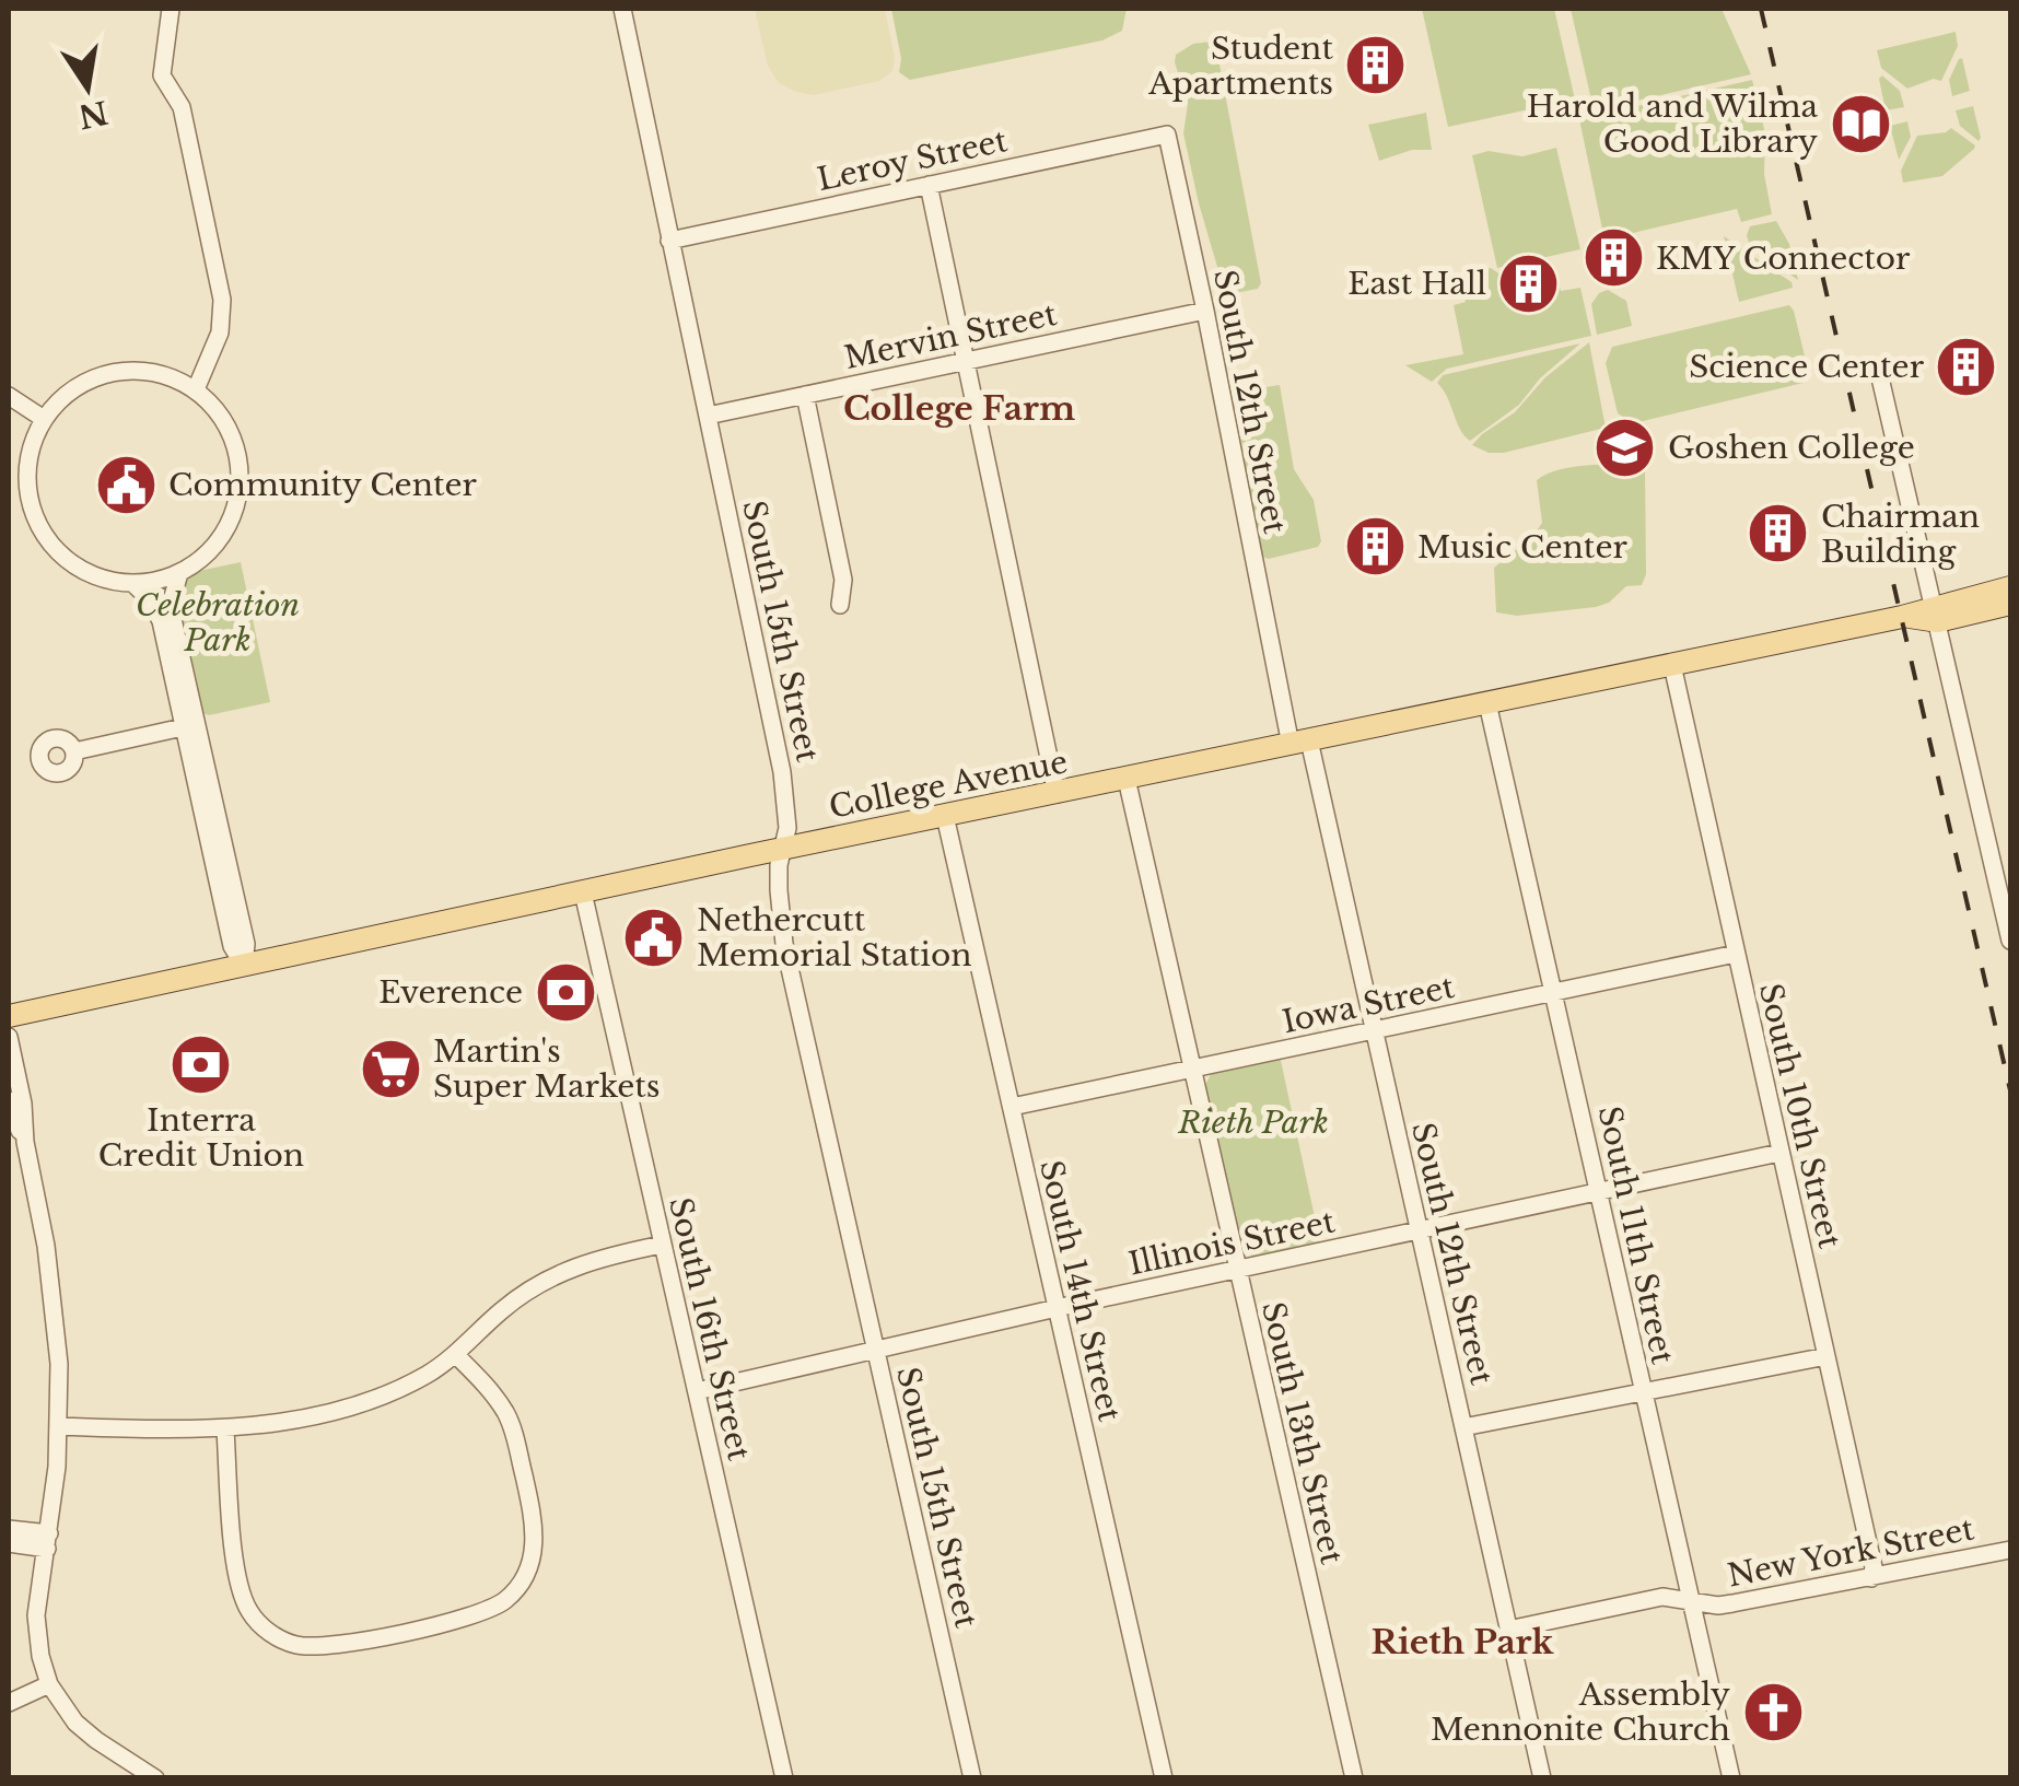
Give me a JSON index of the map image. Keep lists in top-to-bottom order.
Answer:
{
  "streets": {
    "main road": ["College Avenue"],
    "street": [
      "Leroy Street",
      "Mervin Street",
      "South 12th Street",
      "South 15th Street",
      "Iowa Street",
      "South 10th Street",
      "South 11th Street",
      "Illinois Street",
      "South 14th Street",
      "South 16th Street",
      "South 13th Street",
      "New York Street"
    ]
  },
  "crossings": [
    ["Leroy Street", "South 12th Street"],
    ["Leroy Street", "South 15th Street"],
    ["Mervin Street", "South 12th Street"],
    ["Mervin Street", "South 15th Street"],
    ["South 12th Street", "College Avenue"],
    ["South 12th Street", "Iowa Street"],
    ["South 12th Street", "Illinois Street"],
    ["South 12th Street", "New York Street"],
    ["South 15th Street", "College Avenue"],
    ["South 15th Street", "Illinois Street"],
    ["College Avenue", "South 10th Street"],
    ["College Avenue", "South 11th Street"],
    ["College Avenue", "South 14th Street"],
    ["College Avenue", "South 16th Street"],
    ["College Avenue", "South 13th Street"],
    ["Iowa Street", "South 10th Street"],
    ["Iowa Street", "South 11th Street"],
    ["Iowa Street", "South 14th Street"],
    ["Iowa Street", "South 13th Street"],
    ["South 10th Street", "Illinois Street"],
    ["South 10th Street", "New York Street"],
    ["South 11th Street", "Illinois Street"],
    ["South 11th Street", "New York Street"],
    ["Illinois Street", "South 14th Street"],
    ["Illinois Street", "South 16th Street"],
    ["Illinois Street", "South 13th Street"]
  ],
  "districts": ["College Farm", "Rieth Park"],
  "parks": ["Celebration Park", "Rieth Park"],
  "places": {
    "building": [
      "Student Apartments",
      "KMY Connector",
      "East Hall",
      "Science Center",
      "Chairman Building",
      "Music Center"
    ],
    "library": ["Harold and Wilma Good Library"],
    "school or university": ["Goshen College"],
    "public building": ["Community Center", "Nethercutt Memorial Station"],
    "bank": ["Everence", "Interra Credit Union"],
    "supermarket": ["Martin's Super Markets"],
    "church": ["Assembly Mennonite Church"]
  },
  "north": "bottom"
}
